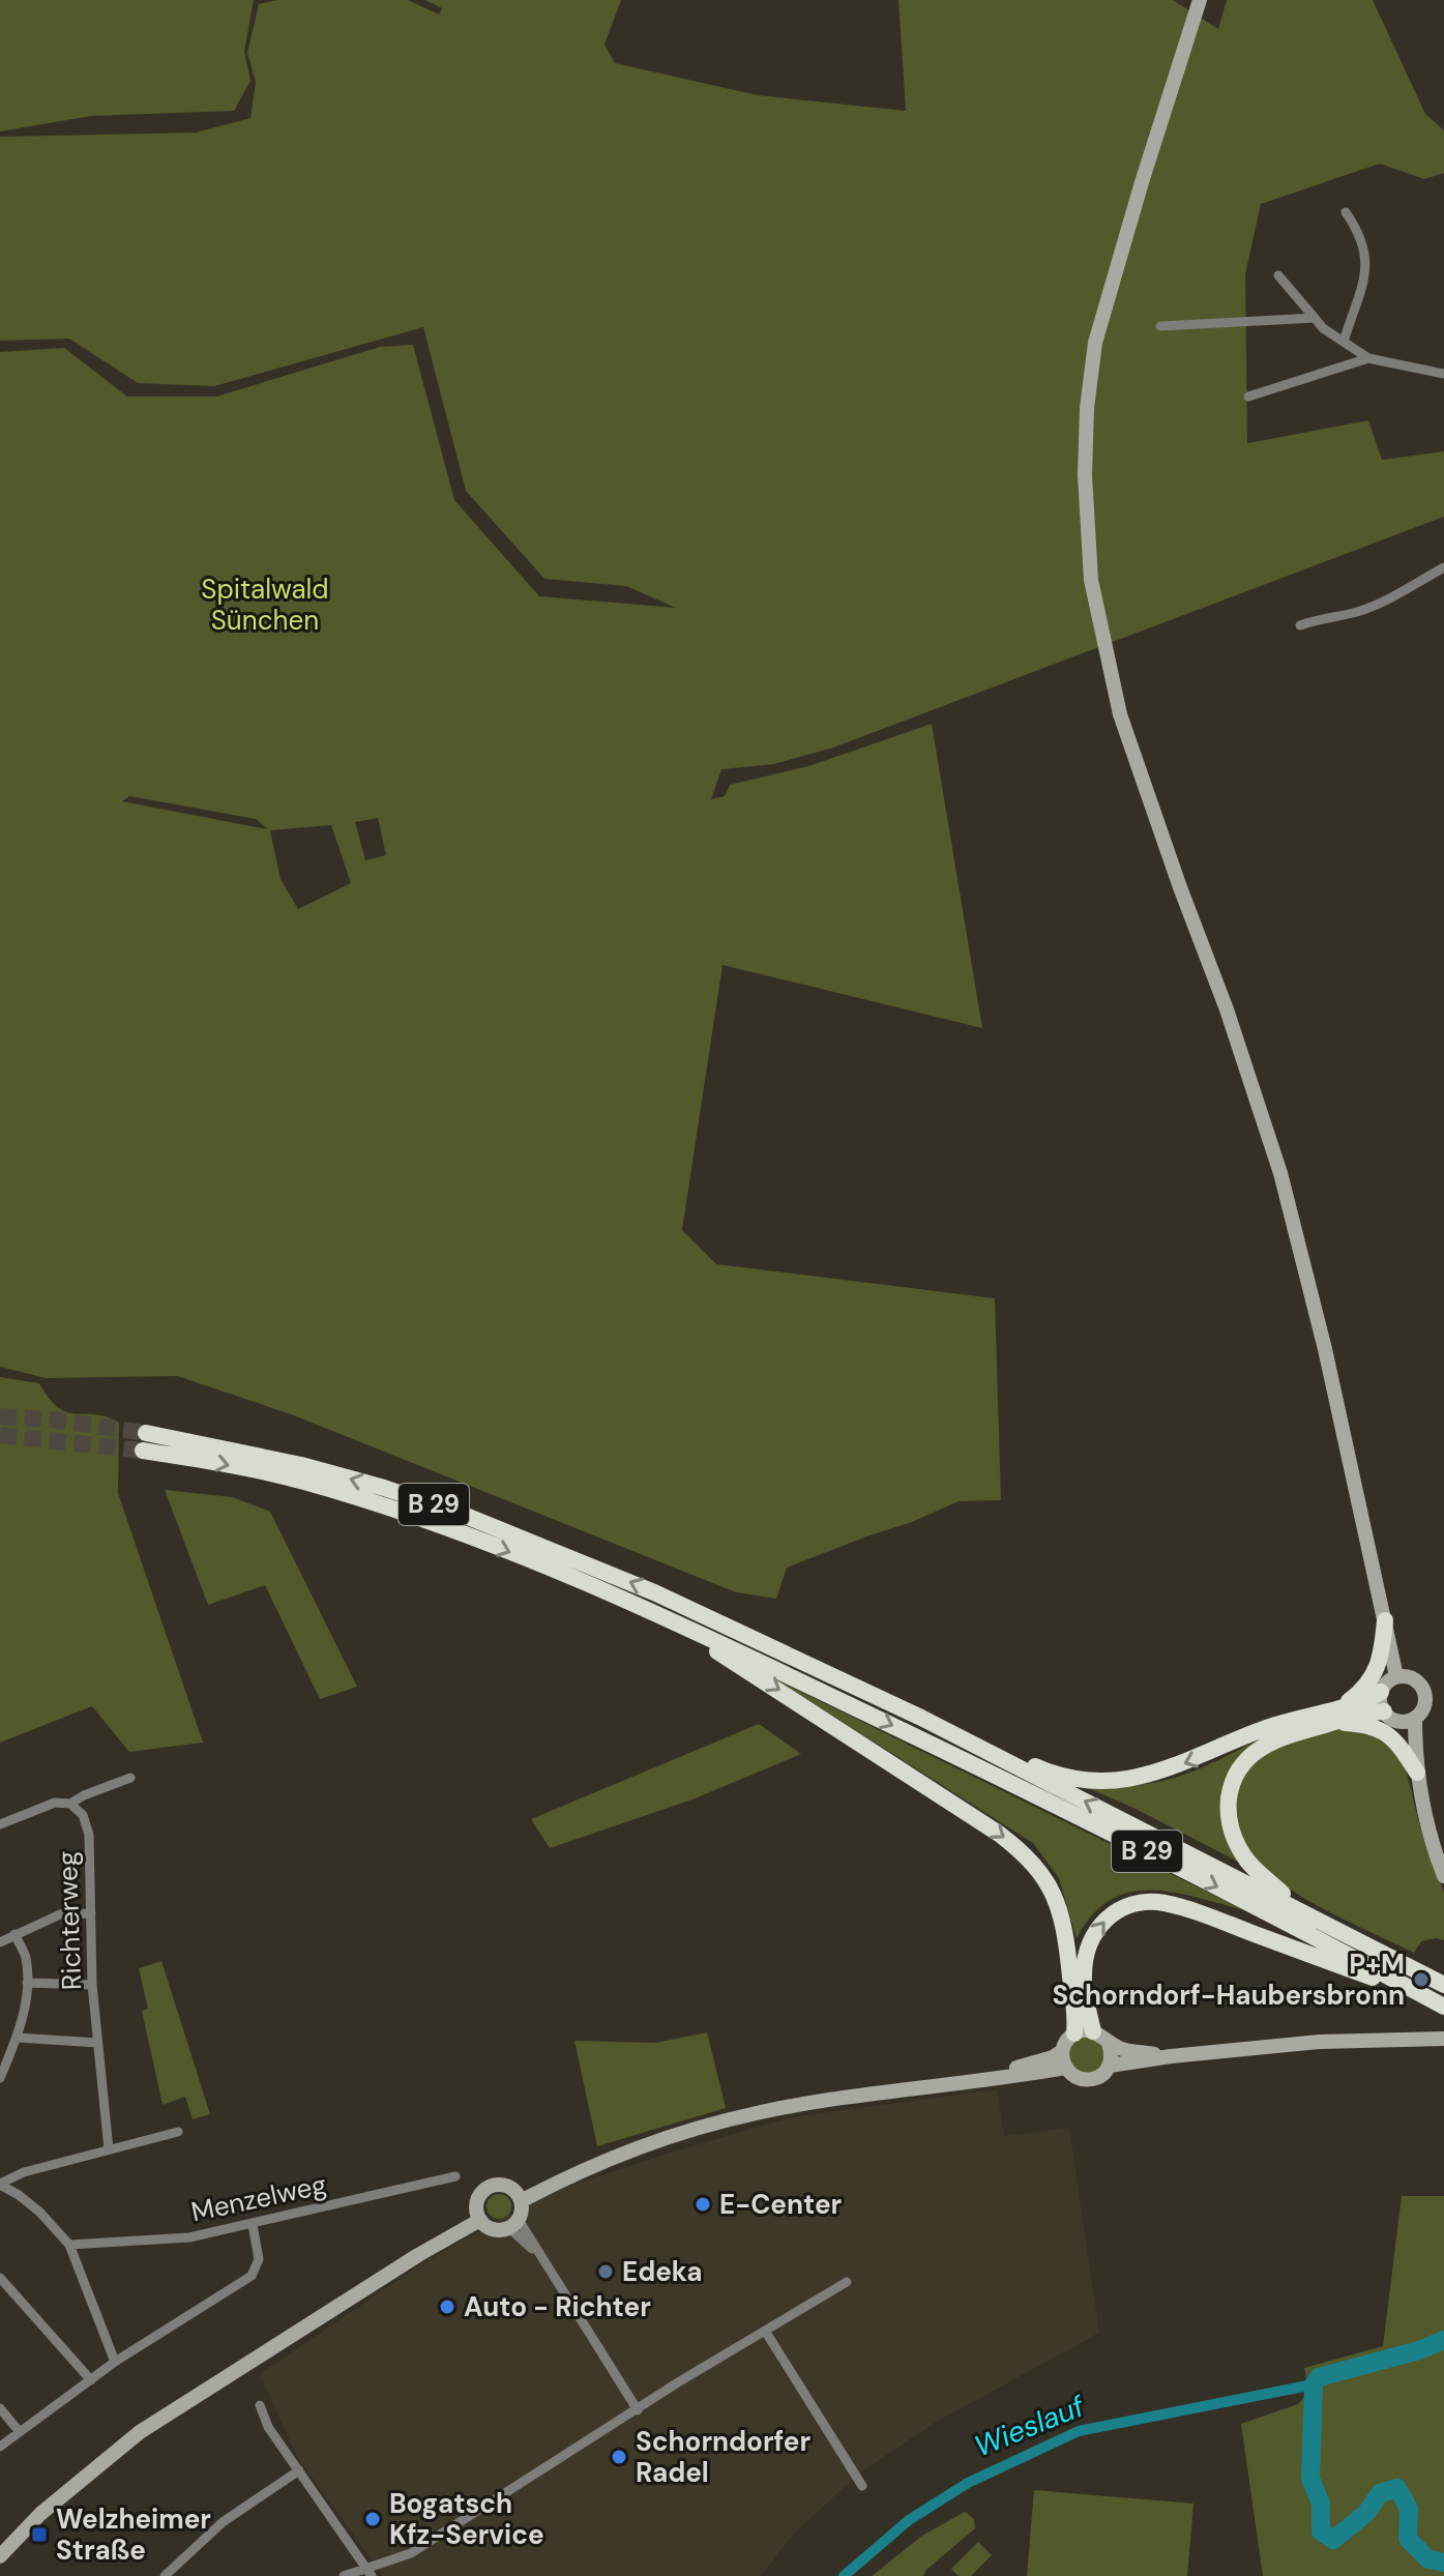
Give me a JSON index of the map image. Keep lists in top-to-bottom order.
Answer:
{
  "streets": {
    "highway": ["B 29"],
    "street": ["Richterweg", "Menzelweg"]
  },
  "water": ["Wieslauf"],
  "parks": ["Spitalwald Sünchen"],
  "places": {
    "other": [
      "P+M Schorndorf-Haubersbronn",
      "E-Center",
      "Edeka",
      "Auto - Richter",
      "Schorndorfer Radel",
      "Bogatsch Kfz-Service"
    ],
    "transit": ["Welzheimer Straße"]
  }
}
